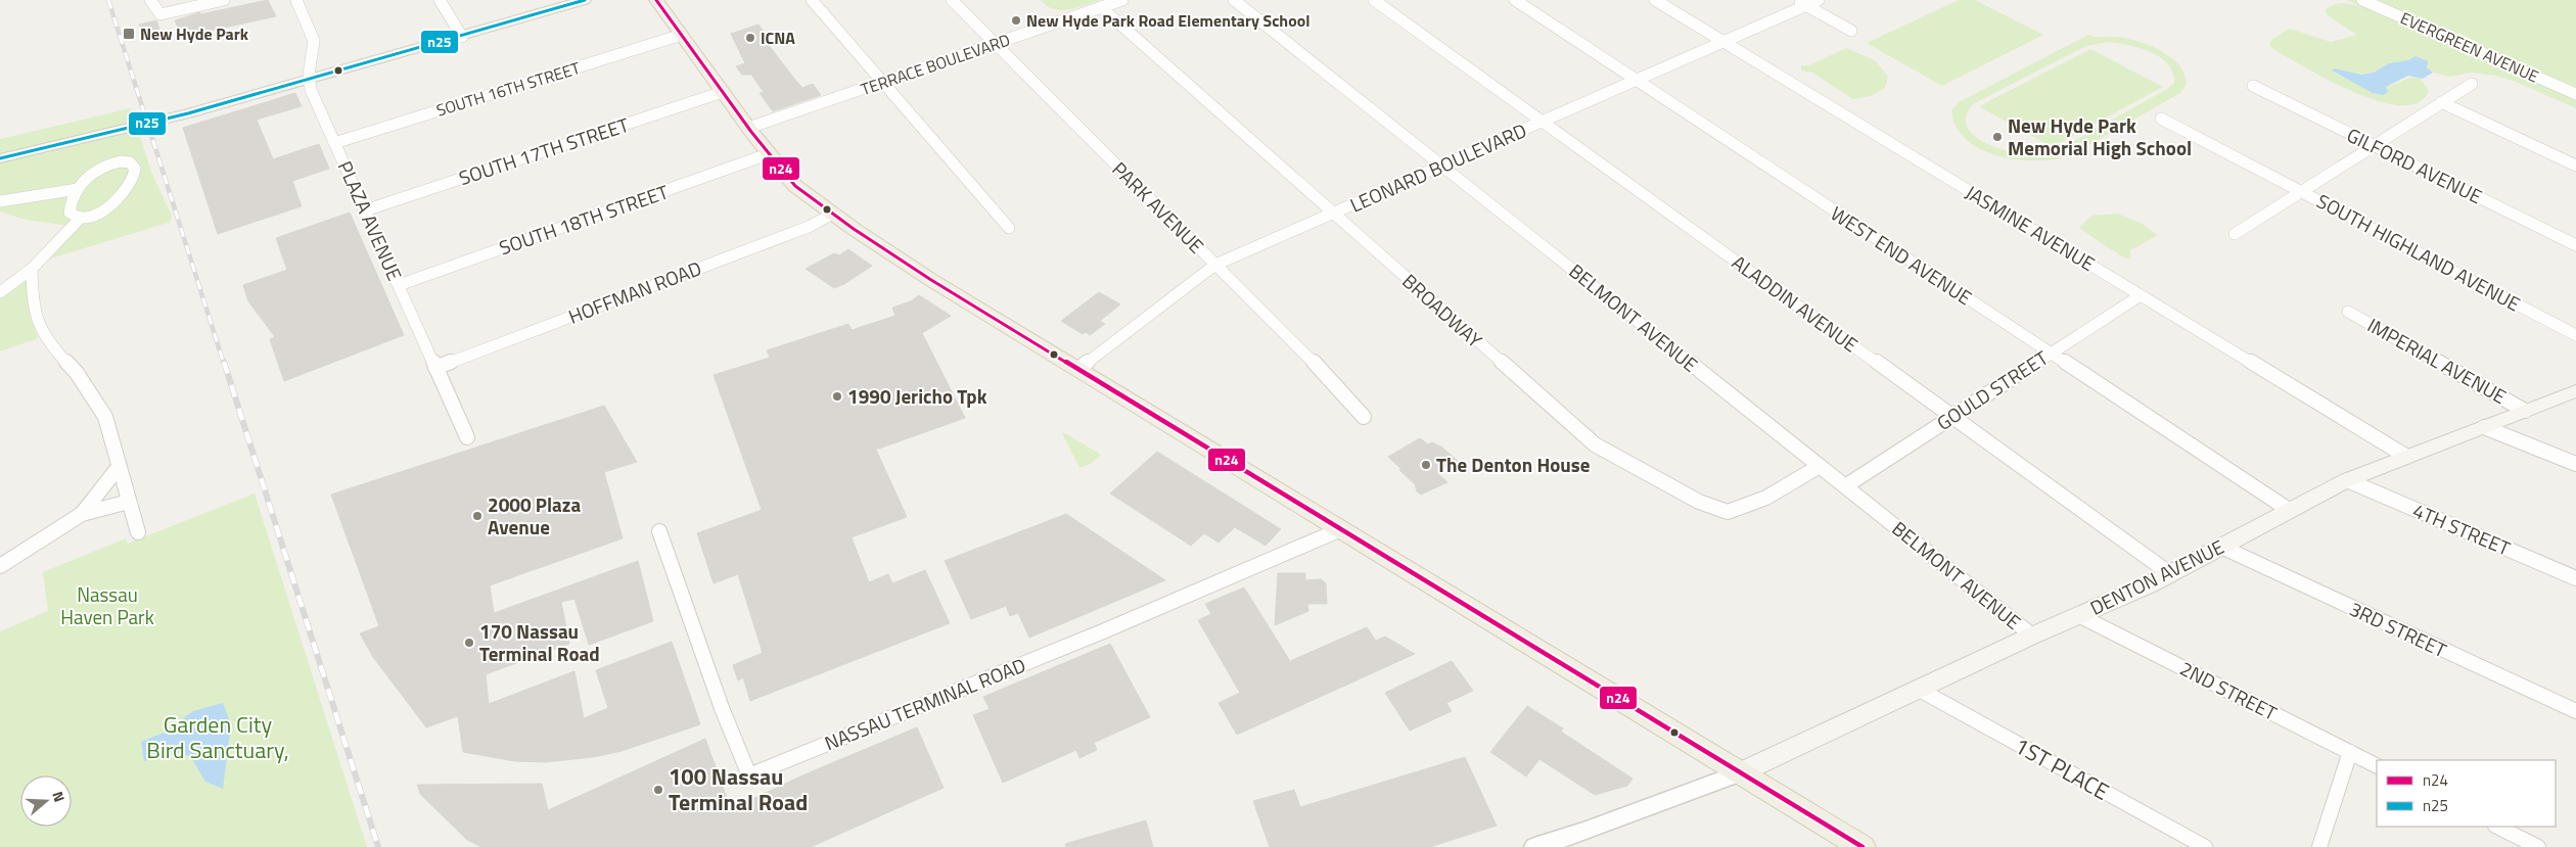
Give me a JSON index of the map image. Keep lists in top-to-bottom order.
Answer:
{
  "streets": {
    "main road": ["DENTON AVENUE"],
    "street": [
      "EVERGREEN AVENUE",
      "TERRACE BOULEVARD",
      "SOUTH 16TH STREET",
      "SOUTH 17TH STREET",
      "GILFORD AVENUE",
      "LEONARD BOULEVARD",
      "PARK AVENUE",
      "SOUTH 18TH STREET",
      "PLAZA AVENUE",
      "JASMINE AVENUE",
      "SOUTH HIGHLAND AVENUE",
      "WEST END AVENUE",
      "HOFFMAN ROAD",
      "ALADDIN AVENUE",
      "BROADWAY",
      "BELMONT AVENUE",
      "IMPERIAL AVENUE",
      "GOULD STREET",
      "4TH STREET",
      "3RD STREET",
      "2ND STREET",
      "NASSAU TERMINAL ROAD",
      "1ST PLACE"
    ]
  },
  "crossings": [
    ["TERRACE BOULEVARD", "PARK AVENUE"],
    ["TERRACE BOULEVARD", "BROADWAY"],
    ["SOUTH 16TH STREET", "PLAZA AVENUE"],
    ["SOUTH 17TH STREET", "PLAZA AVENUE"],
    ["LEONARD BOULEVARD", "PARK AVENUE"],
    ["LEONARD BOULEVARD", "JASMINE AVENUE"],
    ["LEONARD BOULEVARD", "WEST END AVENUE"],
    ["LEONARD BOULEVARD", "ALADDIN AVENUE"],
    ["LEONARD BOULEVARD", "BROADWAY"],
    ["LEONARD BOULEVARD", "BELMONT AVENUE"],
    ["SOUTH 18TH STREET", "PLAZA AVENUE"],
    ["PLAZA AVENUE", "HOFFMAN ROAD"],
    ["JASMINE AVENUE", "GOULD STREET"],
    ["JASMINE AVENUE", "DENTON AVENUE"],
    ["WEST END AVENUE", "GOULD STREET"],
    ["WEST END AVENUE", "DENTON AVENUE"],
    ["ALADDIN AVENUE", "GOULD STREET"],
    ["ALADDIN AVENUE", "DENTON AVENUE"],
    ["BROADWAY", "BELMONT AVENUE"],
    ["BELMONT AVENUE", "GOULD STREET"],
    ["BELMONT AVENUE", "DENTON AVENUE"],
    ["IMPERIAL AVENUE", "DENTON AVENUE"],
    ["4TH STREET", "DENTON AVENUE"],
    ["DENTON AVENUE", "3RD STREET"],
    ["DENTON AVENUE", "2ND STREET"],
    ["DENTON AVENUE", "1ST PLACE"]
  ],
  "parks": ["Nassau Haven Park", "Garden City Bird Sanctuary,"],
  "places": {
    "other": [
      "New Hyde Park Road Elementary School",
      "ICNA",
      "New Hyde Park Memorial High School",
      "1990 Jericho Tpk",
      "The Denton House",
      "2000 Plaza Avenue",
      "170 Nassau Terminal Road",
      "100 Nassau Terminal Road"
    ],
    "transit": ["New Hyde Park"]
  },
  "lines": ["transit line n24", "transit line n25"],
  "legend": ["n24", "n25"],
  "north": "right"
}
